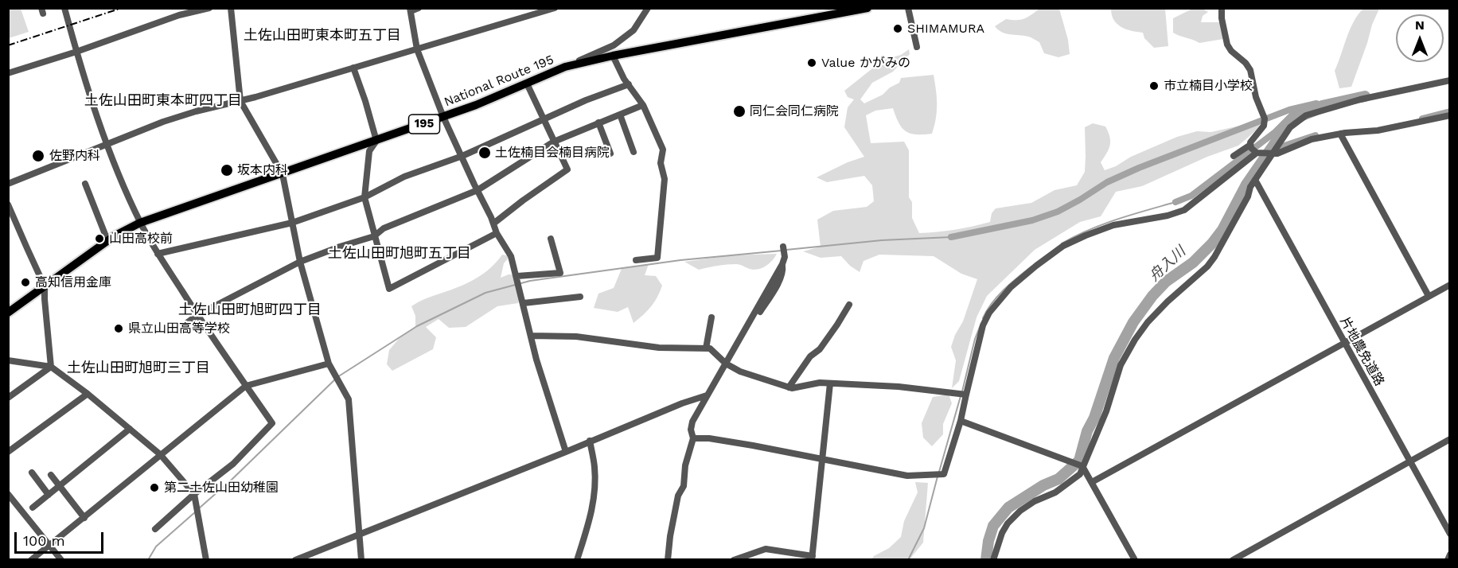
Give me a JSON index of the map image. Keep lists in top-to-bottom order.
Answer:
{
  "streets": {
    "highway": ["National Route 195", "195"],
    "street": ["片地農免道路"]
  },
  "districts": [
    "土佐山田町東本町五丁目",
    "土佐山田町東本町四丁目",
    "土佐山田町旭町五丁目",
    "土佐山田町旭町四丁目",
    "土佐山田町旭町三丁目"
  ],
  "water": ["舟入川"],
  "places": [
    "SHIMAMURA",
    "Value かがみの",
    "市立楠目小学校",
    "同仁会同仁病院",
    "土佐楠目会楠目病院",
    "佐野内科",
    "坂本内科",
    "山田高校前",
    "高知信用金庫",
    "県立山田高等学校",
    "第二土佐山田幼稚園"
  ],
  "scale_bar": "100 m",
  "north": "top"
}
